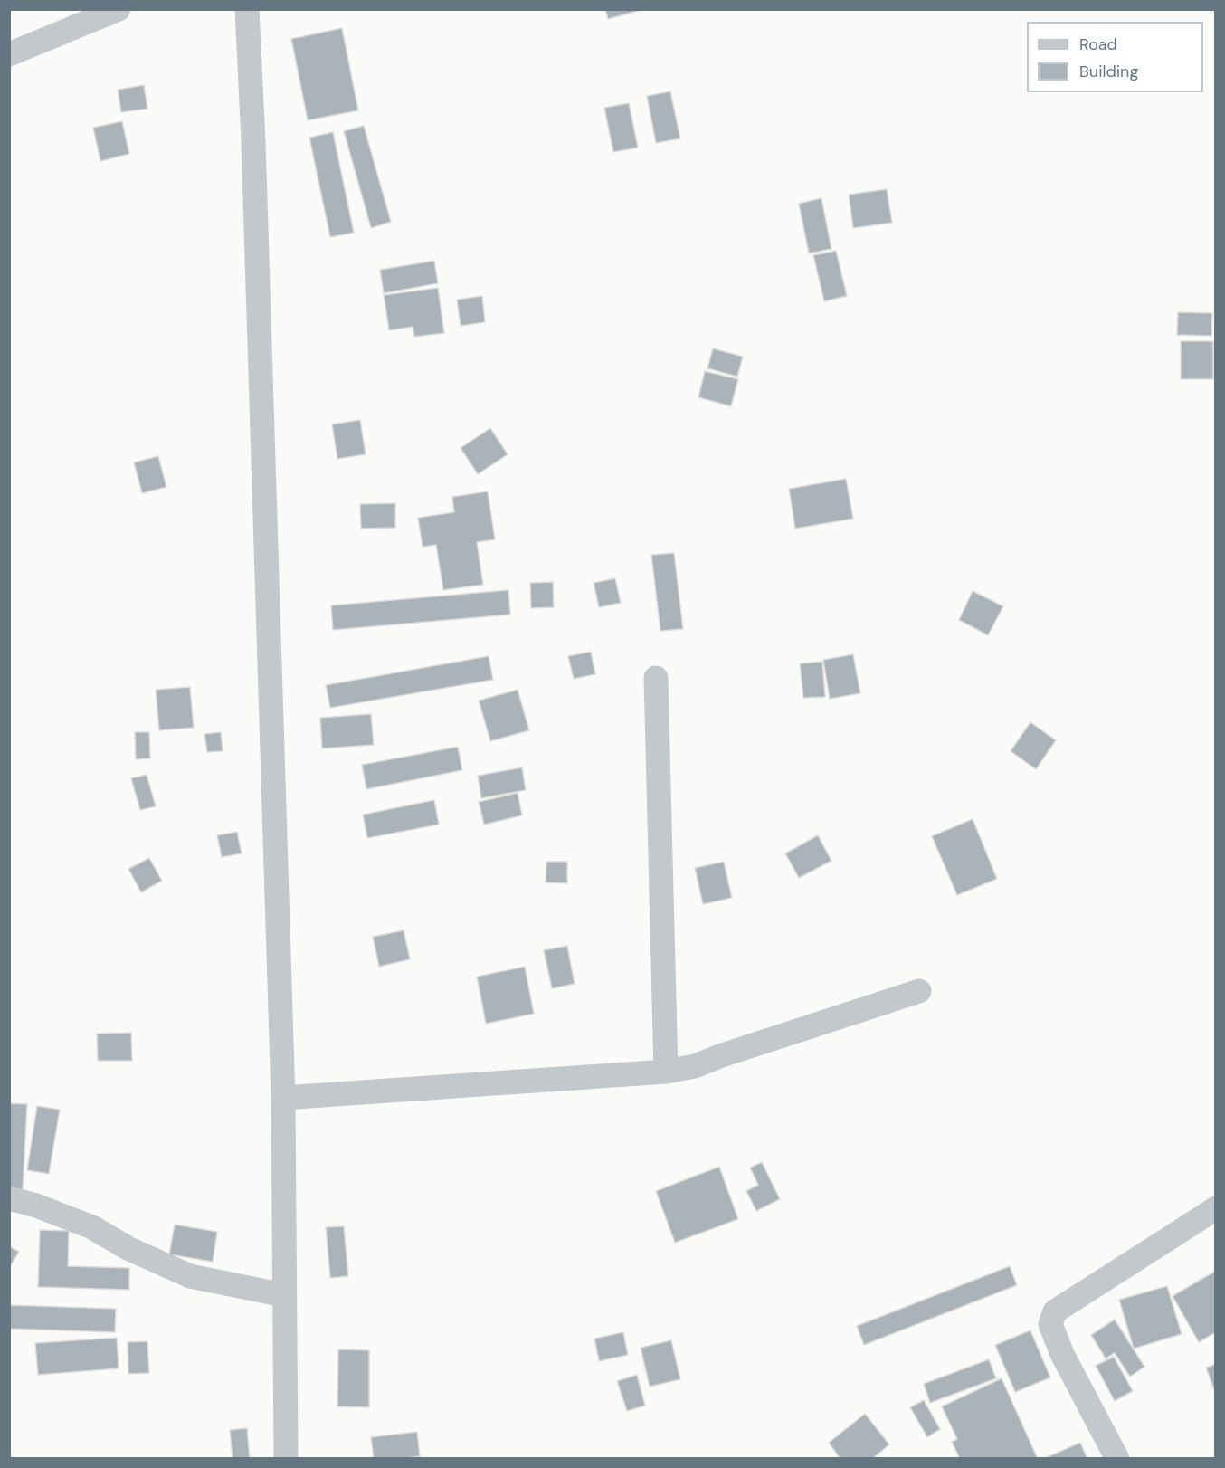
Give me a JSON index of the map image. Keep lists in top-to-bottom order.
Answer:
{
  "legend": ["Road", "Building"]
}
